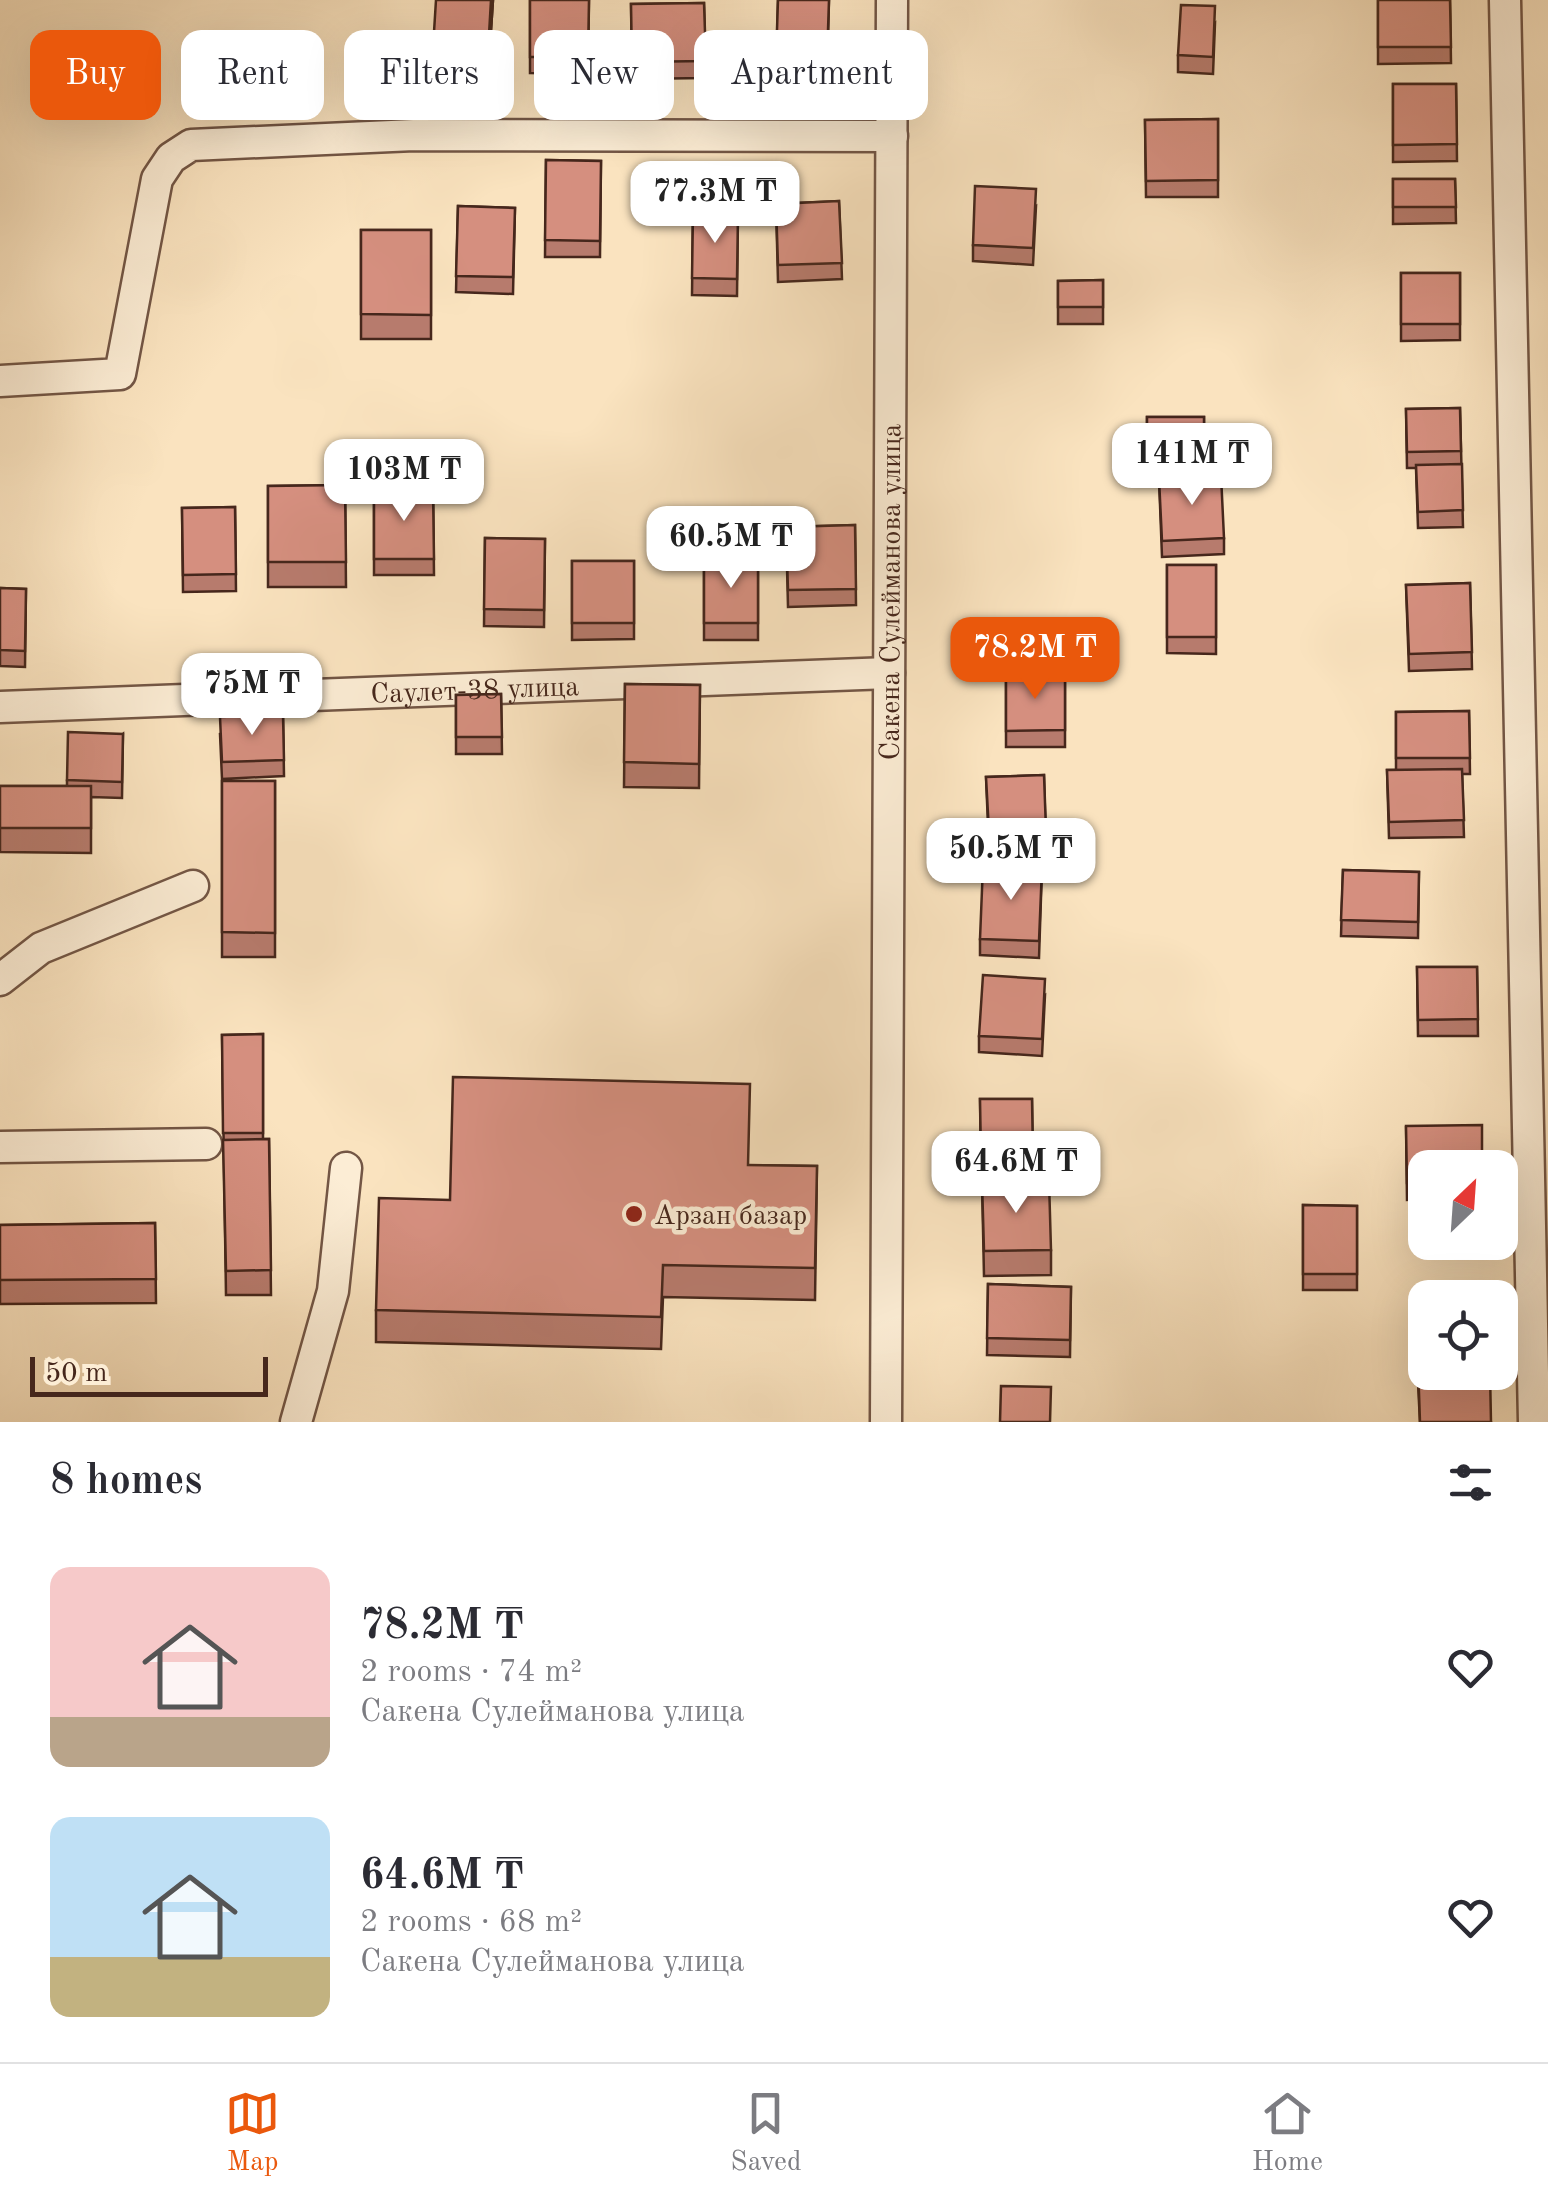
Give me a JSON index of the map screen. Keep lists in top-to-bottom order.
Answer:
{
  "streets": {
    "street": ["Сакена Сулейманова улица", "Саулет-38 улица"]
  },
  "crossings": [
    ["Сакена Сулейманова улица", "Саулет-38 улица"]
  ],
  "places": ["Арзан базар"],
  "scale_bar": "50 m",
  "north": "top right",
  "page": {
    "chip": [
      "Buy",
      "Rent",
      "Filters",
      "New",
      "Apartment"
    ],
    "price": [
      "77.3M ₸",
      "141M ₸",
      "103M ₸",
      "60.5M ₸",
      "78.2M ₸",
      "75M ₸",
      "50.5M ₸",
      "64.6M ₸"
    ],
    "scale": "50 m",
    "heading": "8 homes",
    "list": [
      {
        "name": "78.2M ₸",
        "note": "2 rooms · 74 m² · Сакена Сулейманова улица"
      },
      {
        "name": "64.6M ₸",
        "note": "2 rooms · 68 m² · Сакена Сулейманова улица"
      }
    ],
    "tabs": ["Map", "Saved", "Home"]
  }
}
